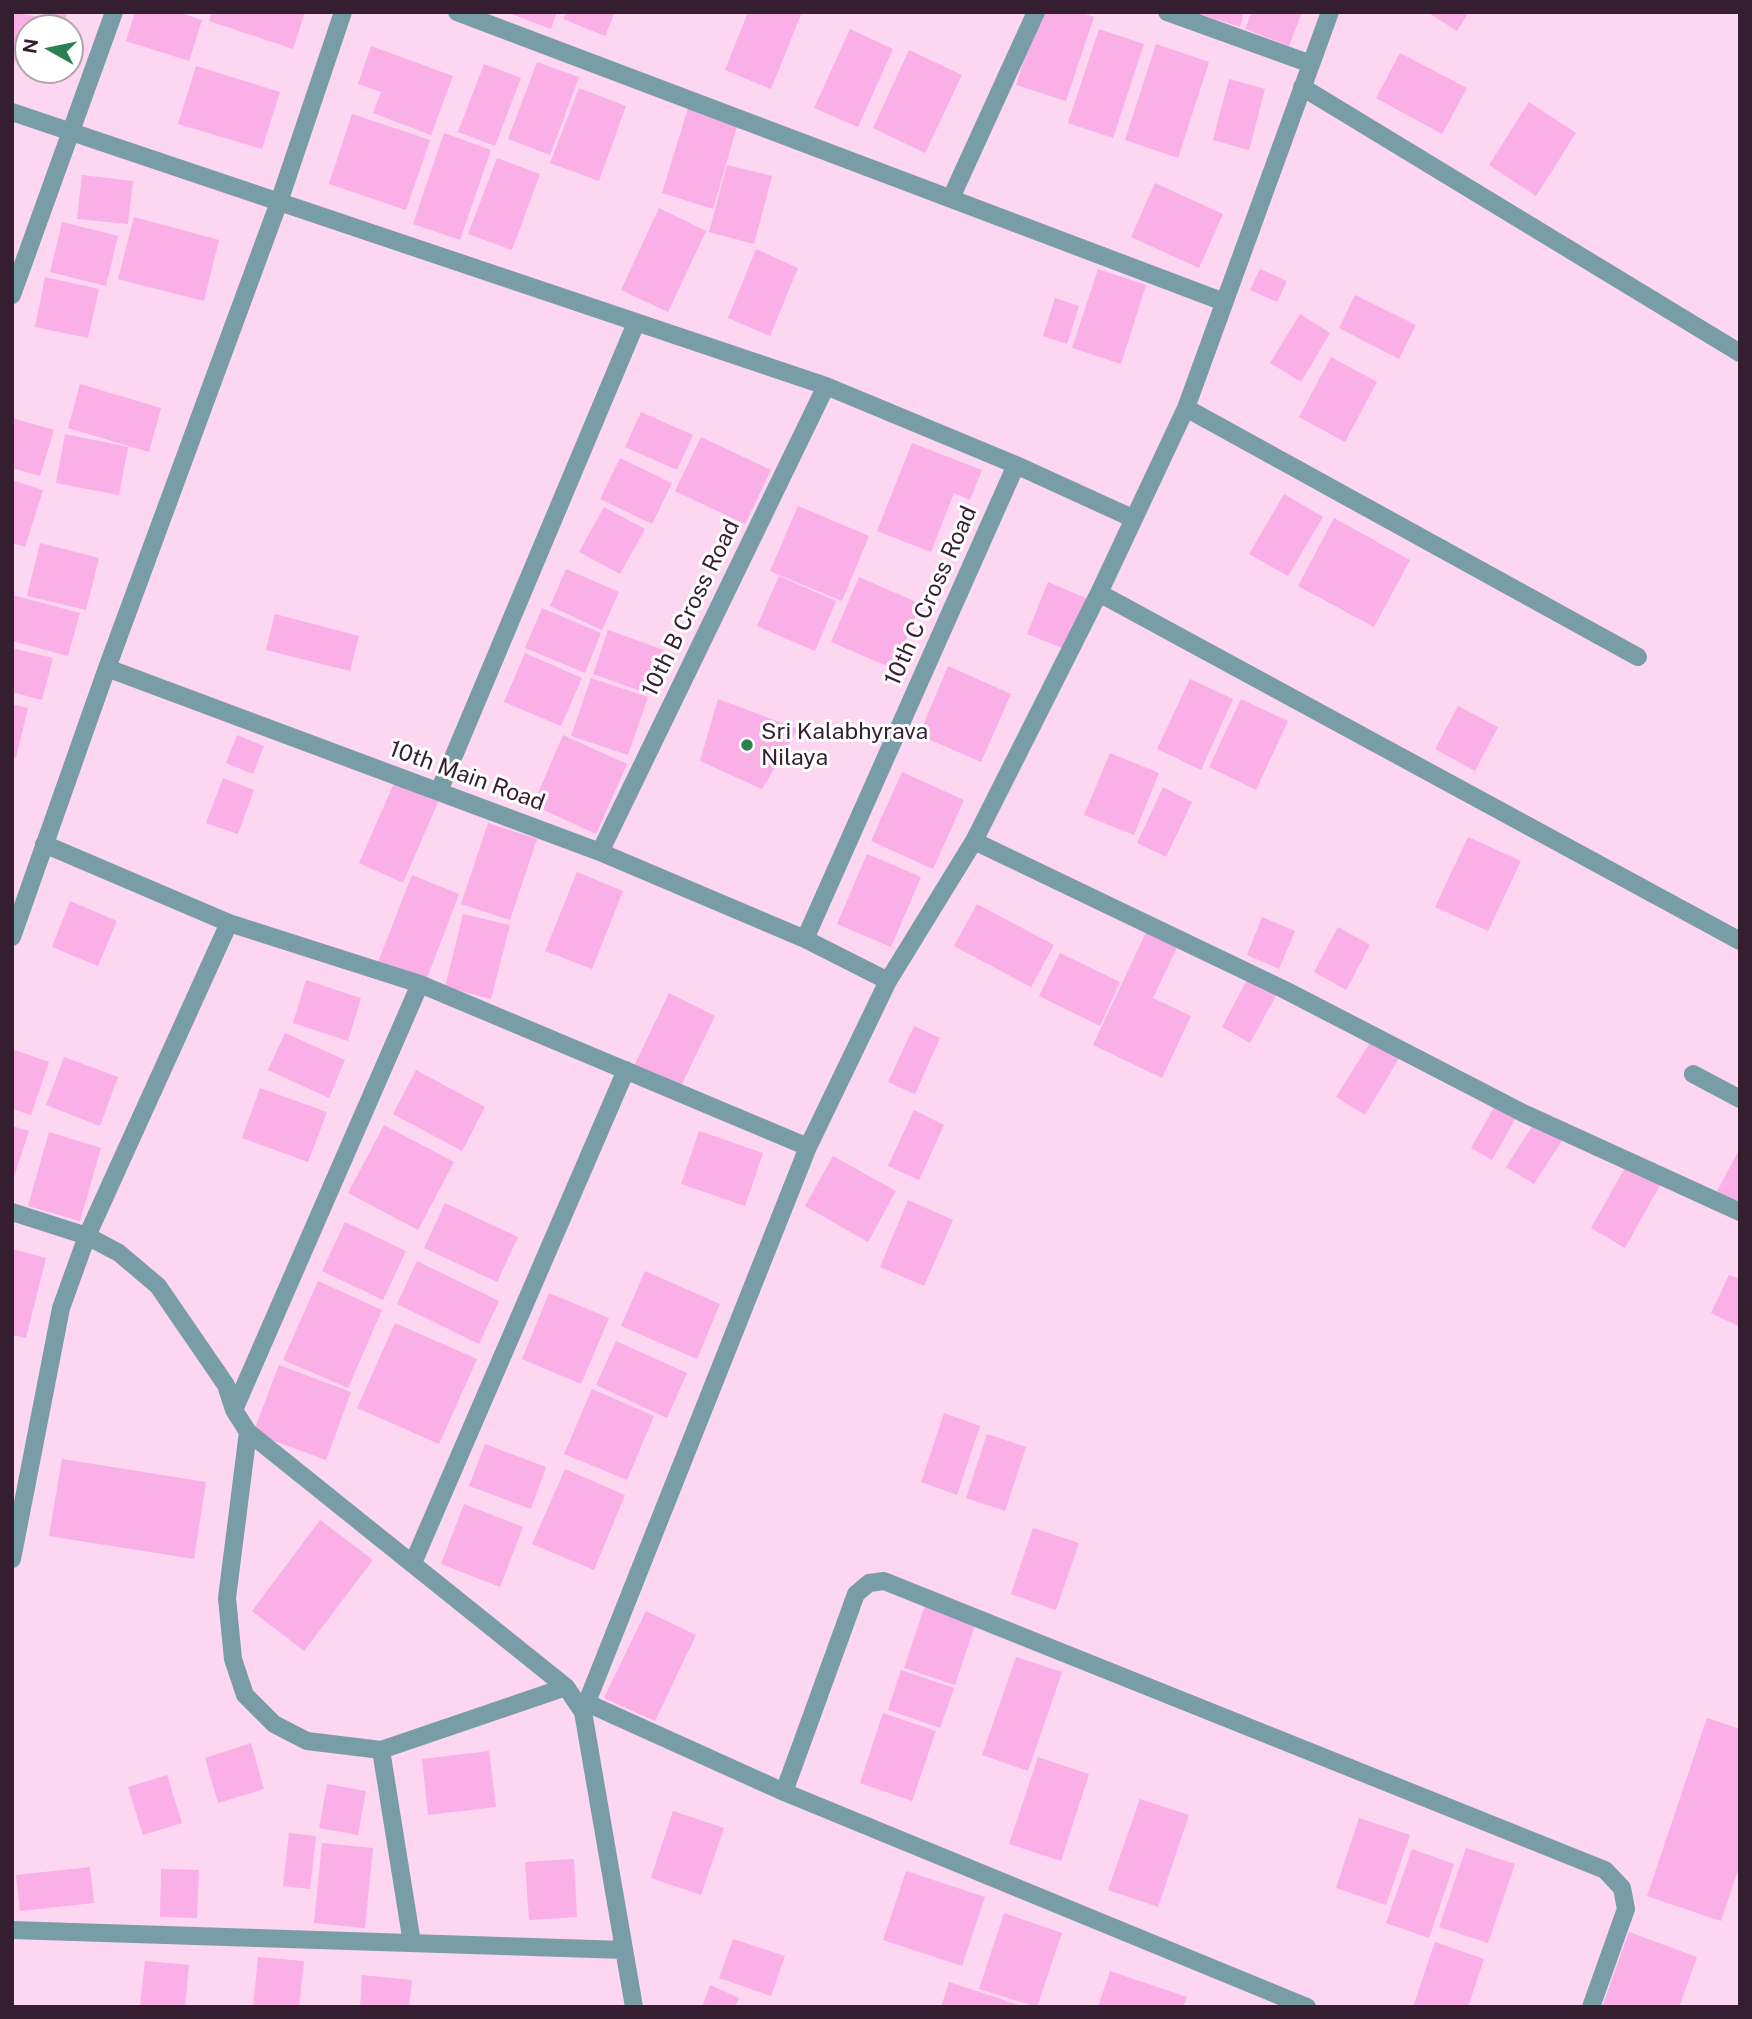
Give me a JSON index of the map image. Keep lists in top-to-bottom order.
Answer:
{
  "streets": {
    "street": ["10th C Cross Road", "10th B Cross Road", "10th Main Road"]
  },
  "crossings": [
    ["10th C Cross Road", "10th Main Road"],
    ["10th B Cross Road", "10th Main Road"]
  ],
  "places": ["Sri Kalabhyrava Nilaya"],
  "north": "left"
}
